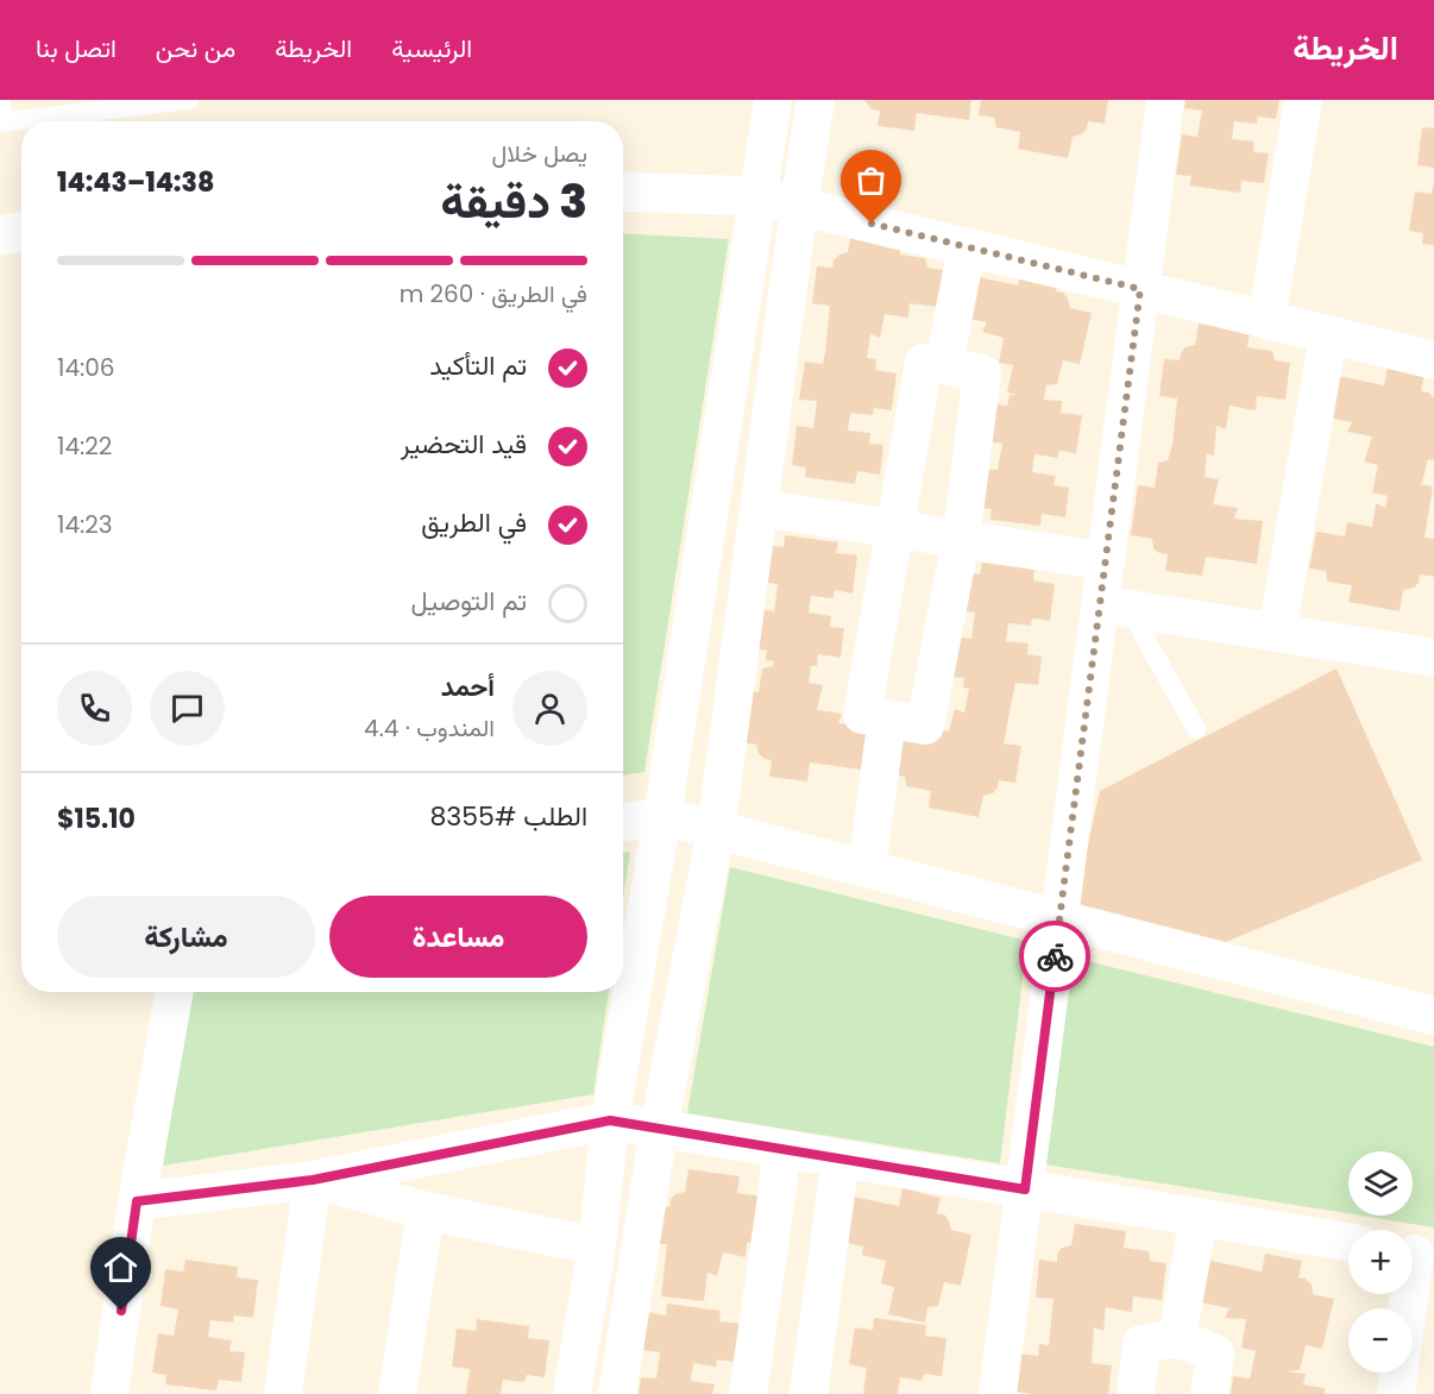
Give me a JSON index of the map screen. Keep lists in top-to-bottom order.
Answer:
{
  "page": {
    "header": "الخريطة",
    "nav": [
      "الرئيسية",
      "الخريطة",
      "من نحن",
      "اتصل بنا"
    ],
    "heading": ["3 دقيقة", "يصل خلال", "14:38–14:43"],
    "panel": [
      "أحمد",
      "المندوب · 4.4",
      "الطلب #8355",
      "$15.10"
    ],
    "bar": "في الطريق · 260 m",
    "list": [
      ["تم التأكيد", "14:06"],
      ["قيد التحضير", "14:22"],
      ["في الطريق", "14:23"],
      "تم التوصيل"
    ],
    "buttons": ["مساعدة", "مشاركة"],
    "map_buttons": ["+", "−"]
  }
}
